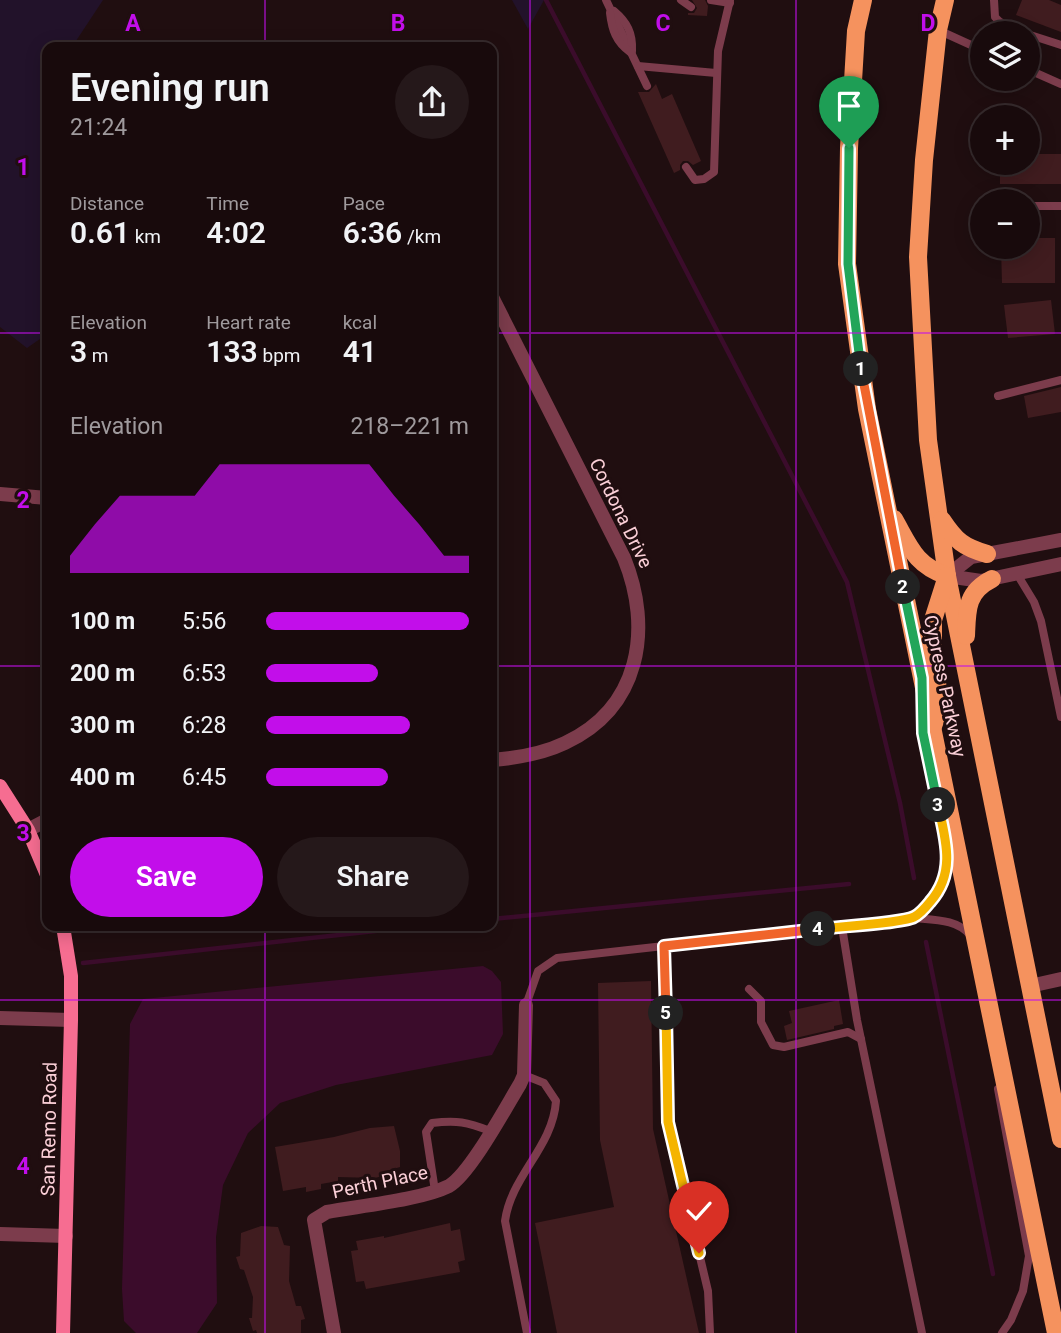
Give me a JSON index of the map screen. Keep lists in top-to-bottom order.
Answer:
{
  "streets": {
    "main road": ["Cypress Parkway"],
    "street": ["Cordona Drive", "San Remo Road", "Perth Place"]
  },
  "page": {
    "map_buttons": ["+", "−"],
    "heading": ["Evening run", "21:24"],
    "stats": [
      ["Distance", "0.61 km"],
      ["Time", "4:02"],
      ["Pace", "6:36 /km"],
      ["Elevation", "3 m"],
      ["Heart rate", "133 bpm"],
      ["kcal", "41"]
    ],
    "pins": [
      "1",
      "2",
      "3",
      "4",
      "5"
    ],
    "chart": ["Elevation", "218–221 m"],
    "list": [
      {
        "name": "100 m",
        "note": "5:56"
      },
      {
        "name": "200 m",
        "note": "6:53"
      },
      {
        "name": "300 m",
        "note": "6:28"
      },
      {
        "name": "400 m",
        "note": "6:45"
      }
    ],
    "buttons": ["Save", "Share"]
  },
  "grid": {
    "columns": [
      "A",
      "B",
      "C",
      "D"
    ],
    "rows": [
      "1",
      "2",
      "3",
      "4"
    ]
  }
}
